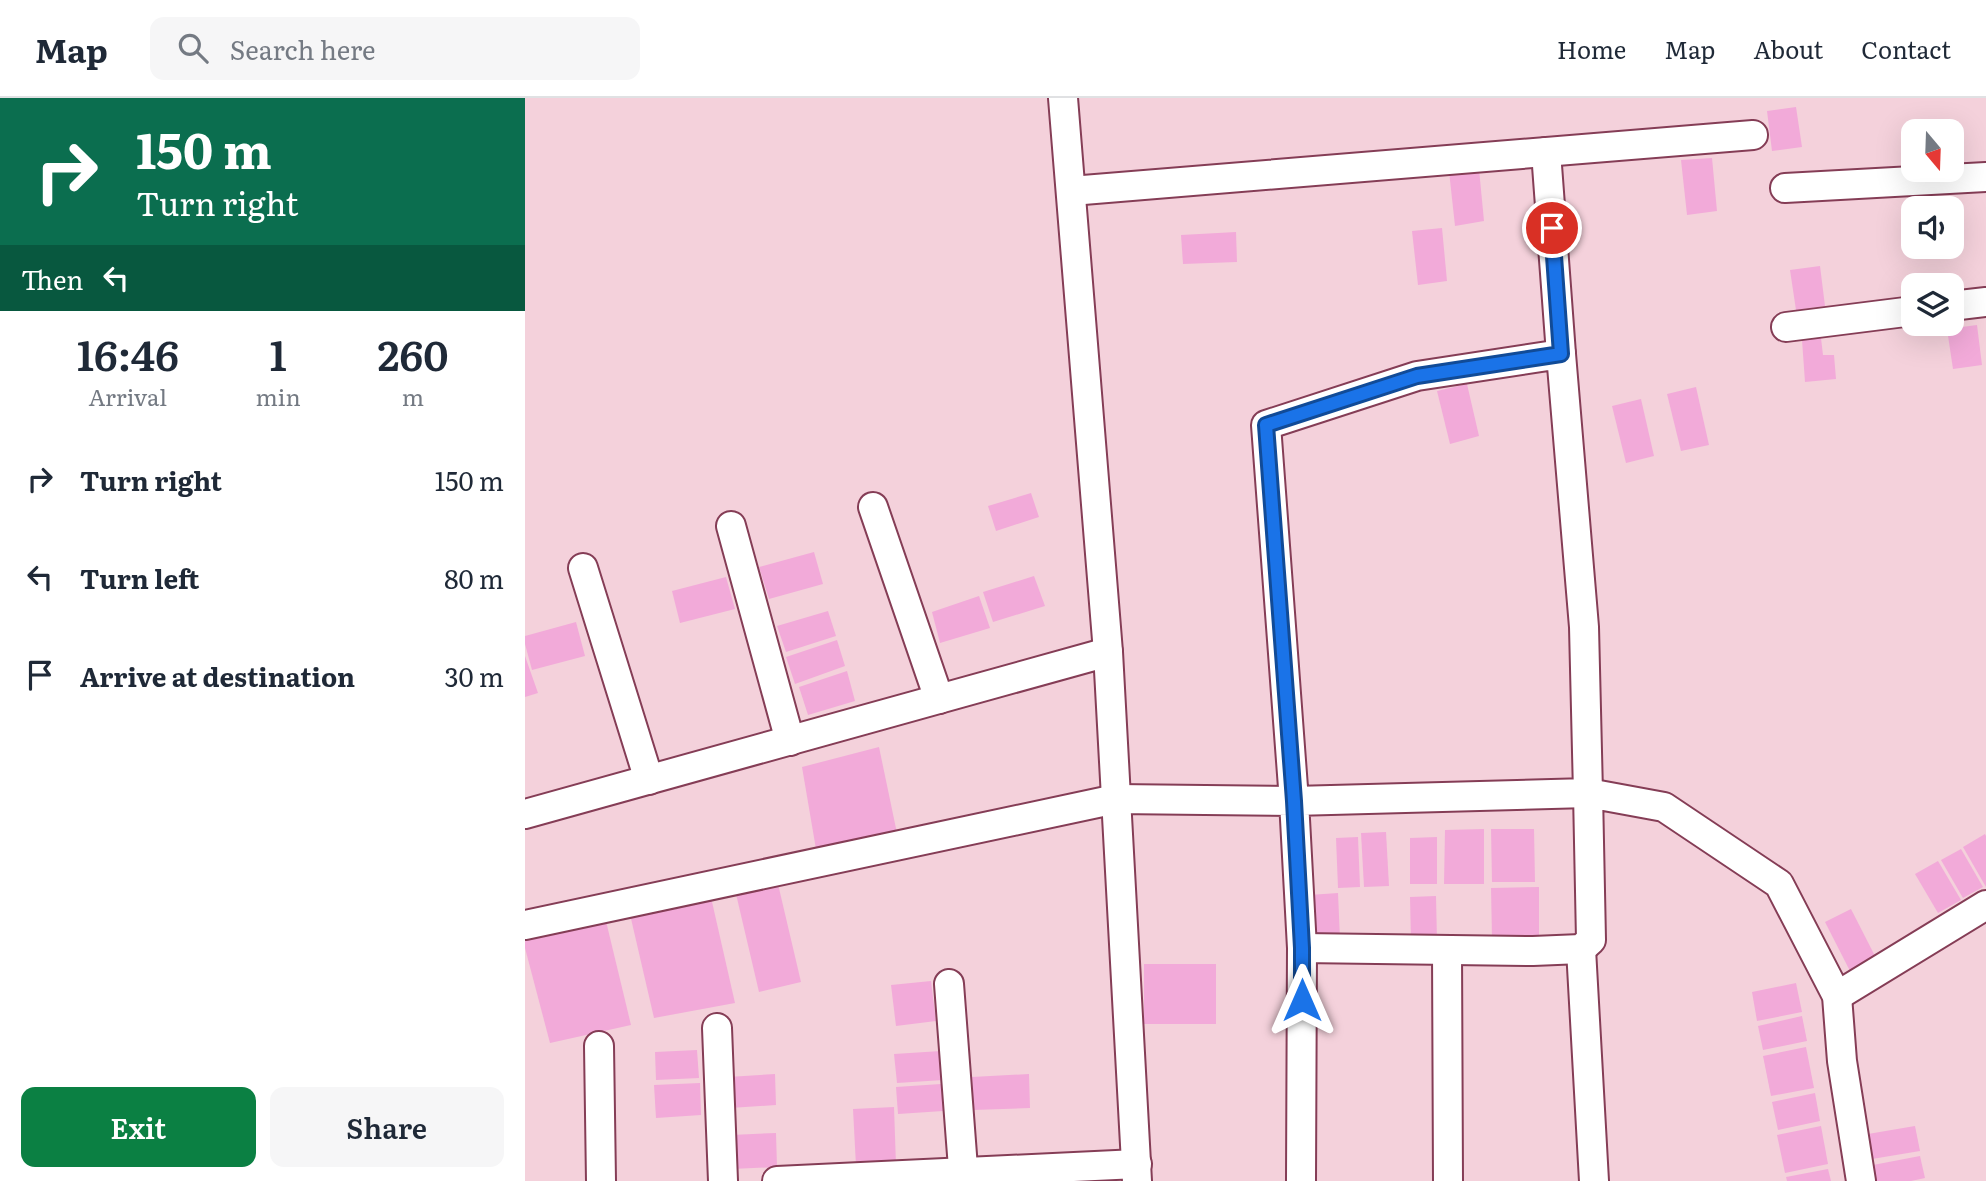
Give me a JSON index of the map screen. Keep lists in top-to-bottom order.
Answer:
{
  "north": "bottom",
  "page": {
    "header": "Map",
    "search": "Search here",
    "nav": [
      "Home",
      "Map",
      "About",
      "Contact"
    ],
    "turn": ["150 m", "Turn right"],
    "then": "Then",
    "eta": [
      "16:46",
      "Arrival",
      "1",
      "min",
      "260",
      "m"
    ],
    "list": [
      {
        "name": "Turn right",
        "value": "150 m"
      },
      {
        "name": "Turn left",
        "value": "80 m"
      },
      {
        "name": "Arrive at destination",
        "value": "30 m"
      }
    ],
    "buttons": ["Exit", "Share"]
  }
}
